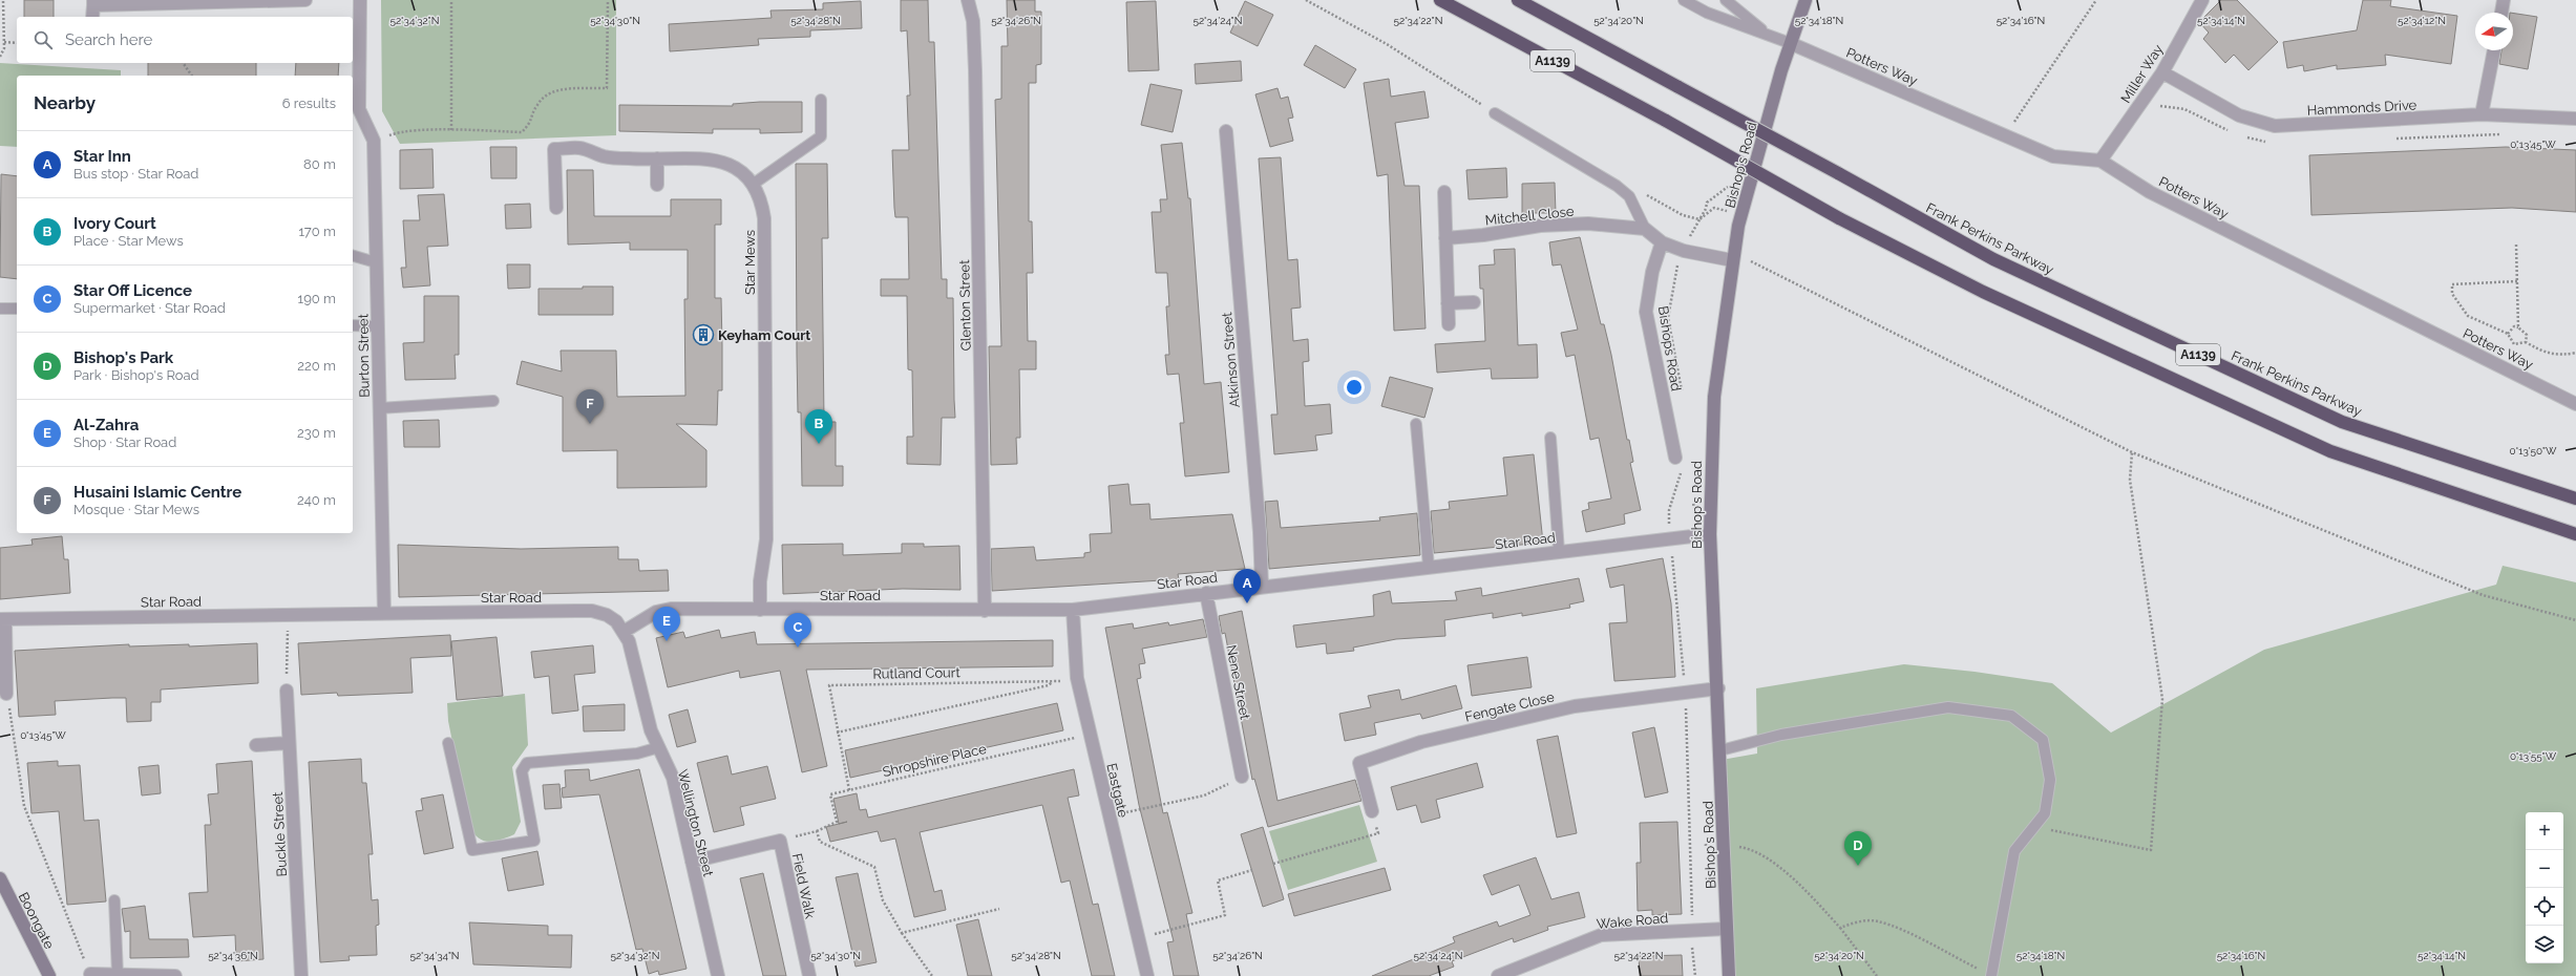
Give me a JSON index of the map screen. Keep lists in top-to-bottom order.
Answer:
{
  "streets": {
    "highway": ["A1139", "Frank Perkins Parkway"],
    "street": [
      "Potters Way",
      "Miller Way",
      "Hammonds Drive",
      "Bishop's Road",
      "Mitchell Close",
      "Star Mews",
      "Glenton Street",
      "Bishops Road",
      "Burton Street",
      "Atkinson Street",
      "Star Road",
      "Nene Street",
      "Fengate Close",
      "Eastgate",
      "Wellington Street",
      "Buckle Street",
      "Field Walk",
      "Boongate",
      "Wake Road"
    ],
    "path": ["Rutland Court", "Shropshire Place"]
  },
  "crossings": [
    ["Potters Way", "Miller Way"],
    ["Potters Way", "Bishop's Road"],
    ["Miller Way", "Hammonds Drive"],
    ["Bishop's Road", "Star Road"],
    ["Bishop's Road", "Fengate Close"],
    ["Bishop's Road", "Wake Road"],
    ["Star Mews", "Star Road"],
    ["Glenton Street", "Star Road"],
    ["Burton Street", "Star Road"],
    ["Atkinson Street", "Star Road"],
    ["Star Road", "Nene Street"],
    ["Star Road", "Eastgate"],
    ["Star Road", "Wellington Street"],
    ["Rutland Court", "Shropshire Place"],
    ["Rutland Court", "Eastgate"],
    ["Shropshire Place", "Eastgate"],
    ["Wellington Street", "Field Walk"]
  ],
  "places": {
    "building": ["Keyham Court"]
  },
  "north": "left",
  "page": {
    "search": "Search here",
    "heading": ["Nearby", "6 results"],
    "list": [
      {
        "mark": "A",
        "name": "Star Inn",
        "note": "Bus stop · Star Road",
        "value": "80 m"
      },
      {
        "mark": "B",
        "name": "Ivory Court",
        "note": "Place · Star Mews",
        "value": "170 m"
      },
      {
        "mark": "C",
        "name": "Star Off Licence",
        "note": "Supermarket · Star Road",
        "value": "190 m"
      },
      {
        "mark": "D",
        "name": "Bishop's Park",
        "note": "Park · Bishop's Road",
        "value": "220 m"
      },
      {
        "mark": "E",
        "name": "Al-Zahra",
        "note": "Shop · Star Road",
        "value": "230 m"
      },
      {
        "mark": "F",
        "name": "Husaini Islamic Centre",
        "note": "Mosque · Star Mews",
        "value": "240 m"
      }
    ],
    "pins": [
      "F",
      "B",
      "A",
      "E",
      "C",
      "D"
    ],
    "map_buttons": ["+", "−"]
  },
  "coordinates": [
    "52°34'32\"N",
    "52°34'30\"N",
    "52°34'28\"N",
    "52°34'26\"N",
    "52°34'24\"N",
    "52°34'22\"N",
    "52°34'20\"N",
    "52°34'18\"N",
    "52°34'16\"N",
    "52°34'14\"N",
    "52°34'12\"N",
    "0°13'45\"W",
    "0°13'50\"W",
    "0°13'55\"W",
    "52°34'36\"N",
    "52°34'34\"N"
  ]
}
